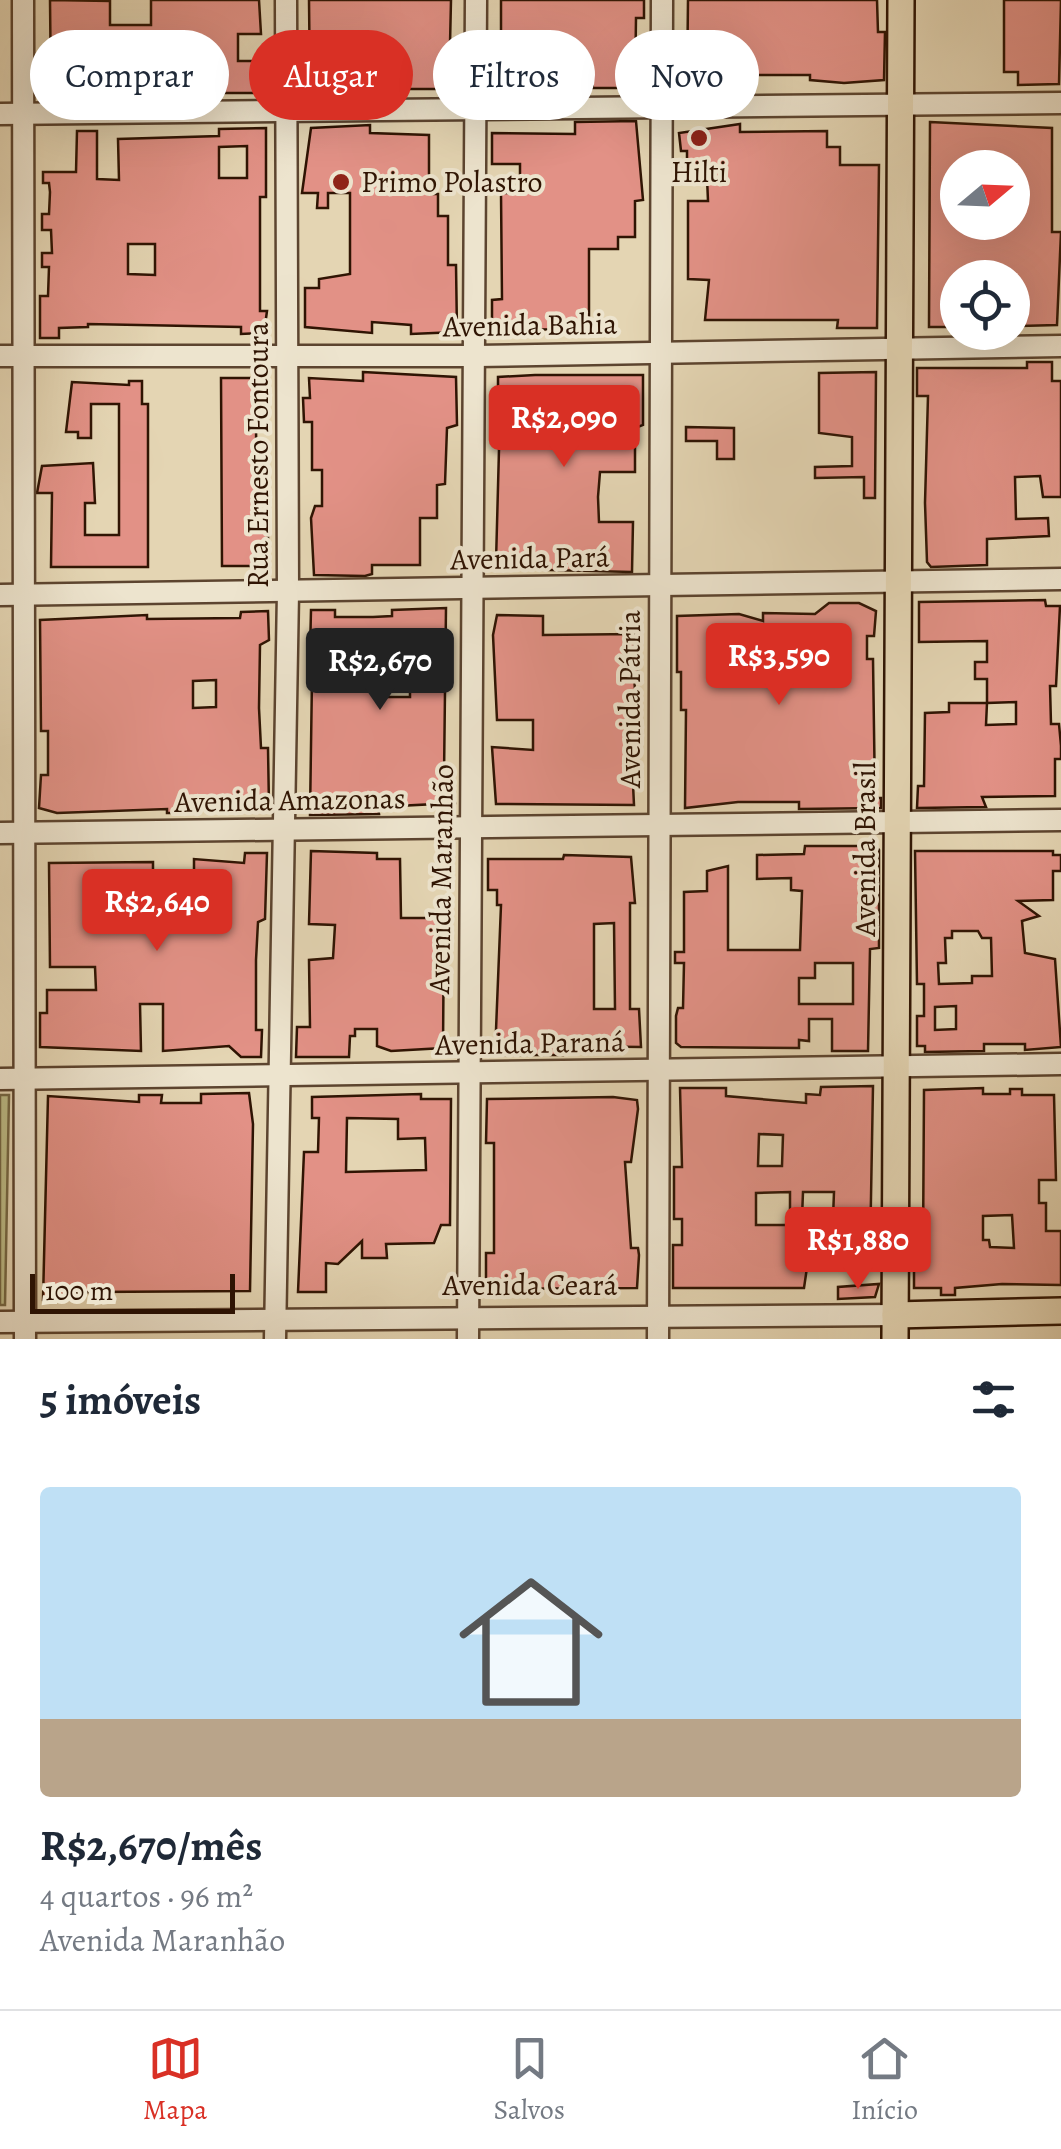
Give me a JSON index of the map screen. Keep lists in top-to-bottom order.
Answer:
{
  "streets": {
    "main road": ["Avenida Brasil", "Avenida Ceará"],
    "street": [
      "Avenida Bahia",
      "Rua Ernesto Fontoura",
      "Avenida Pará",
      "Avenida Pátria",
      "Avenida Amazonas",
      "Avenida Maranhão",
      "Avenida Paraná"
    ]
  },
  "crossings": [
    ["Avenida Bahia", "Rua Ernesto Fontoura"],
    ["Avenida Bahia", "Avenida Pátria"],
    ["Avenida Bahia", "Avenida Brasil"],
    ["Avenida Bahia", "Avenida Maranhão"],
    ["Rua Ernesto Fontoura", "Avenida Pará"],
    ["Rua Ernesto Fontoura", "Avenida Amazonas"],
    ["Rua Ernesto Fontoura", "Avenida Paraná"],
    ["Rua Ernesto Fontoura", "Avenida Ceará"],
    ["Avenida Pará", "Avenida Pátria"],
    ["Avenida Pará", "Avenida Brasil"],
    ["Avenida Pará", "Avenida Maranhão"],
    ["Avenida Pátria", "Avenida Amazonas"],
    ["Avenida Pátria", "Avenida Paraná"],
    ["Avenida Pátria", "Avenida Ceará"],
    ["Avenida Amazonas", "Avenida Brasil"],
    ["Avenida Amazonas", "Avenida Maranhão"],
    ["Avenida Brasil", "Avenida Paraná"],
    ["Avenida Brasil", "Avenida Ceará"],
    ["Avenida Maranhão", "Avenida Paraná"],
    ["Avenida Maranhão", "Avenida Ceará"]
  ],
  "places": ["Hilti", "Primo Polastro"],
  "scale_bar": "100 m",
  "north": "right",
  "page": {
    "chip": [
      "Comprar",
      "Alugar",
      "Filtros",
      "Novo"
    ],
    "price": [
      "R$2,090",
      "R$3,590",
      "R$2,670",
      "R$2,640",
      "R$1,880"
    ],
    "scale": "100 m",
    "heading": "5 imóveis",
    "list": [
      {
        "name": "R$2,670/mês",
        "note": "4 quartos · 96 m² · Avenida Maranhão"
      }
    ],
    "tabs": ["Mapa", "Salvos", "Início"]
  }
}
